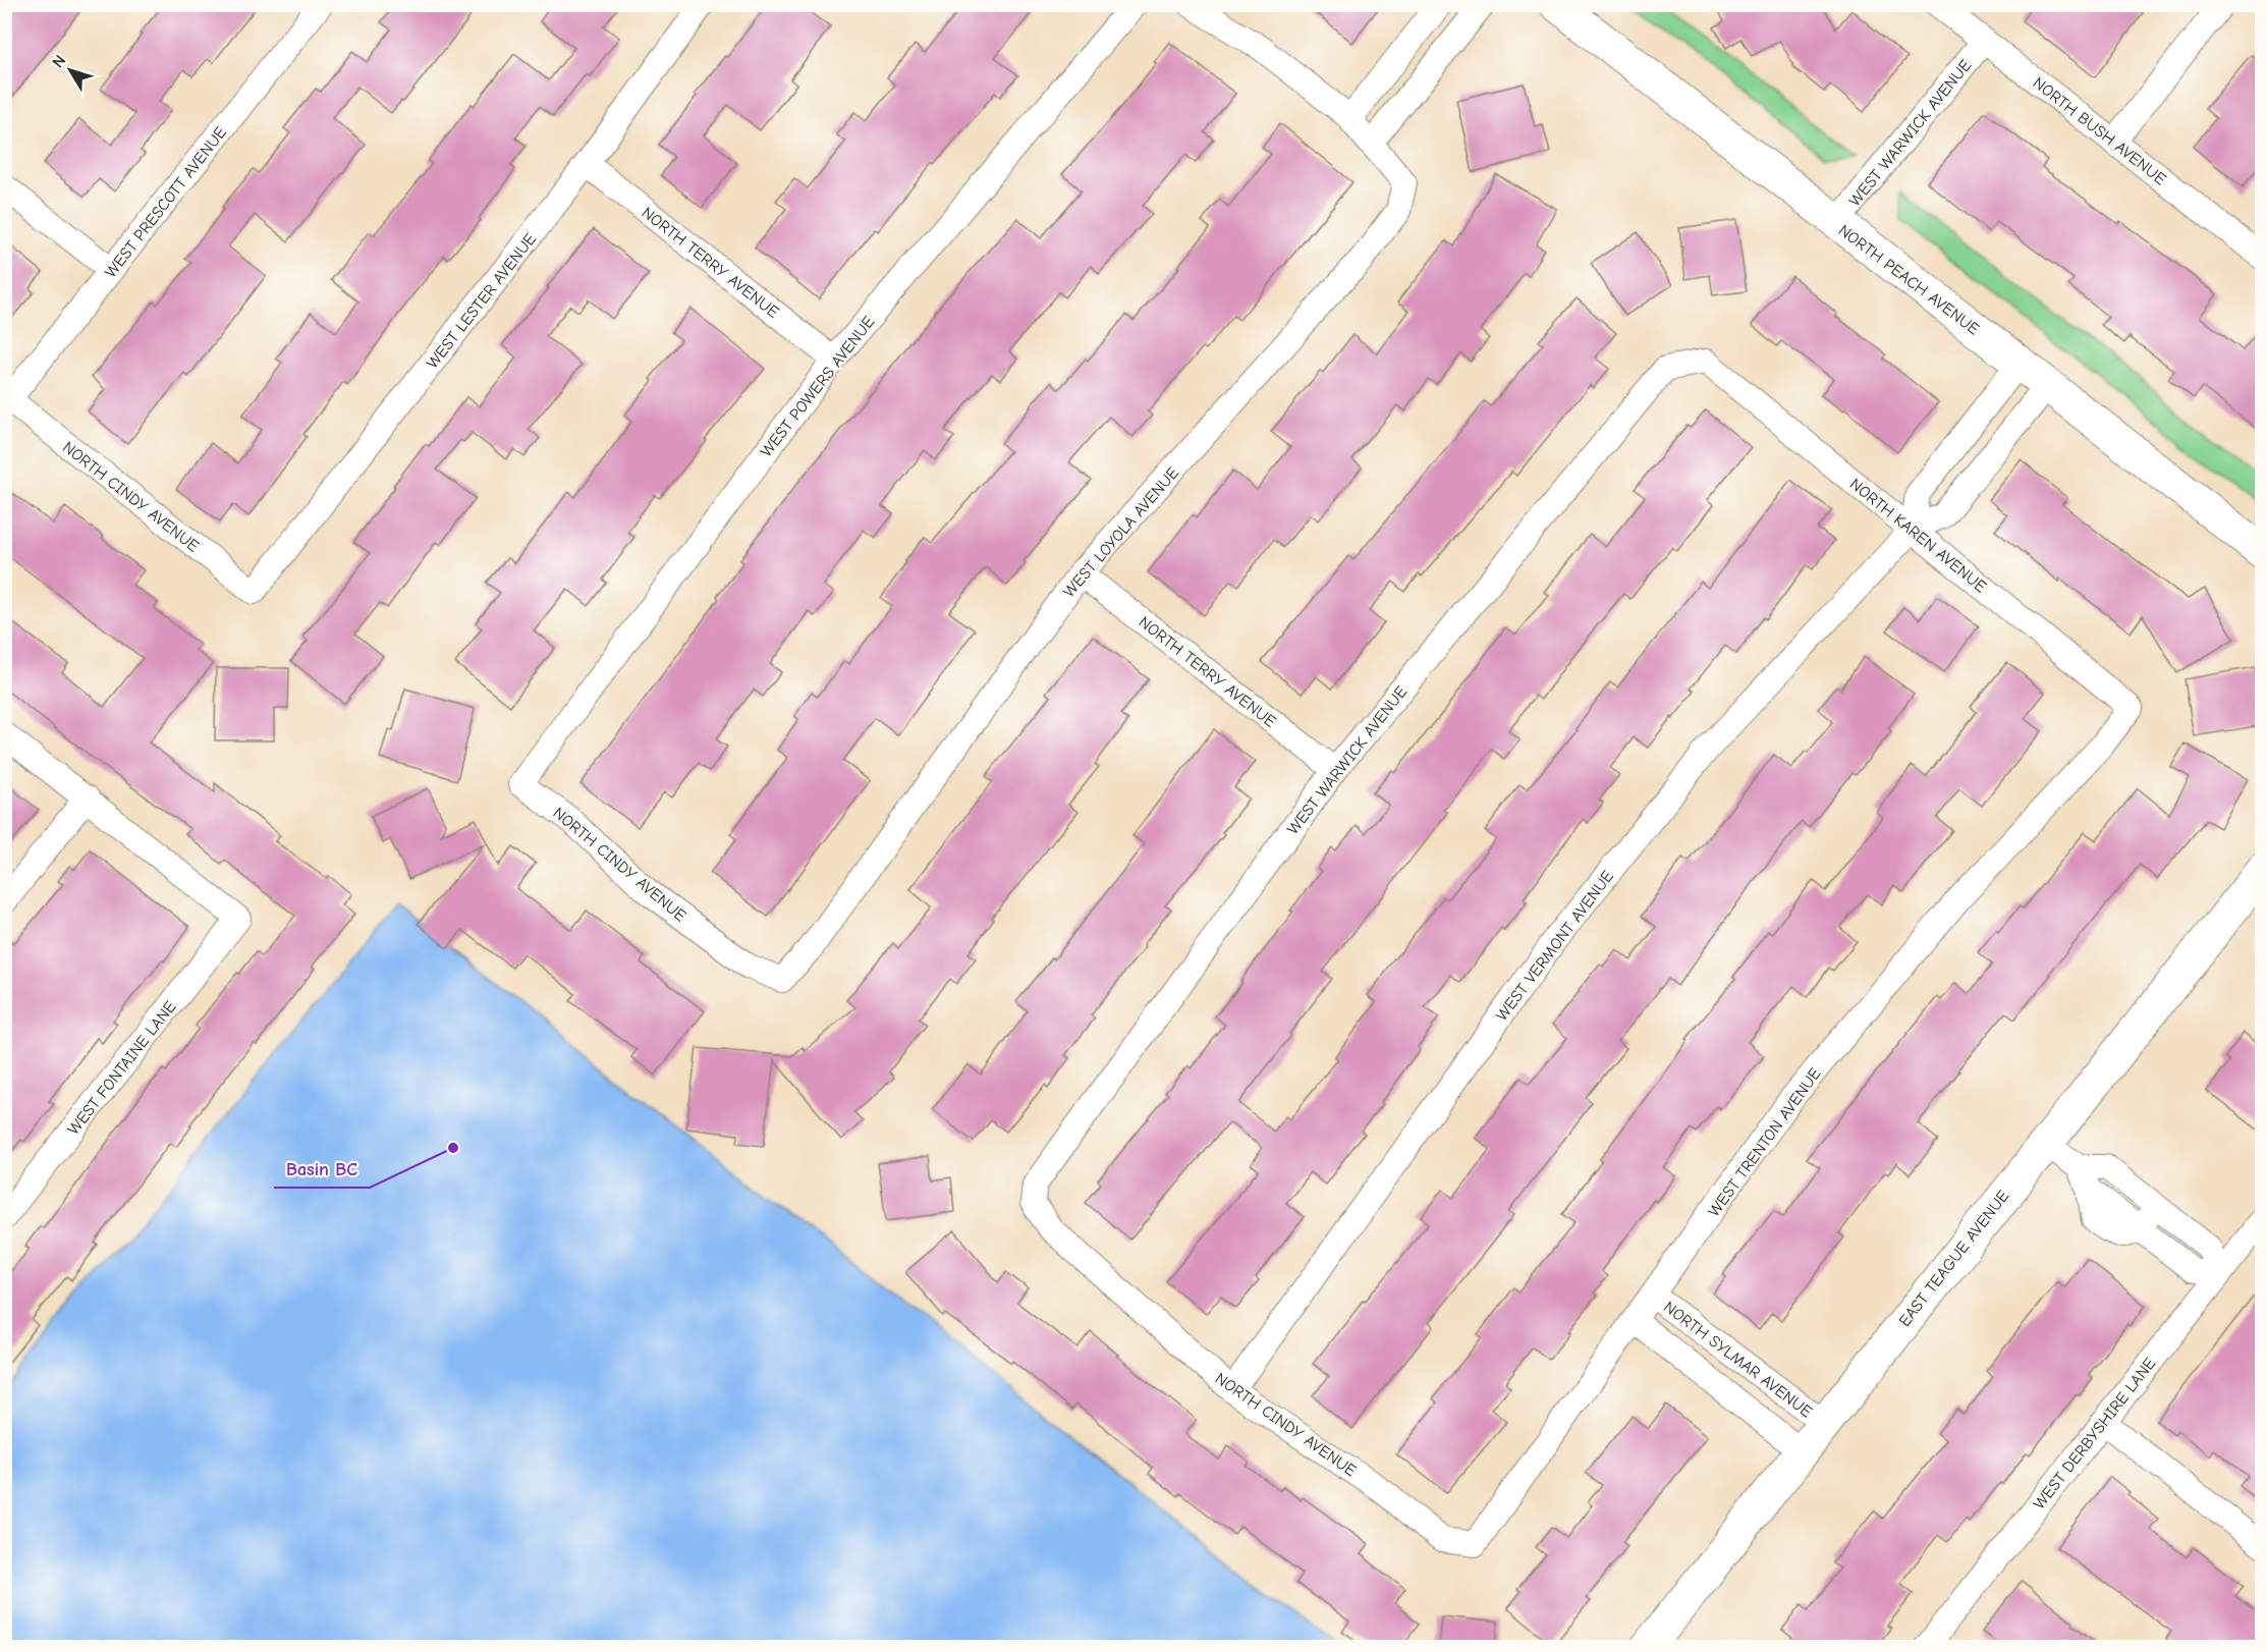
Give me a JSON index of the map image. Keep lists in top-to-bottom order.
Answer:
{
  "streets": {
    "street": [
      "NORTH BUSH AVENUE",
      "WEST WARWICK AVENUE",
      "WEST PRESCOTT AVENUE",
      "NORTH TERRY AVENUE",
      "NORTH PEACH AVENUE",
      "WEST LESTER AVENUE",
      "WEST POWERS AVENUE",
      "NORTH CINDY AVENUE",
      "WEST LOYOLA AVENUE",
      "NORTH KAREN AVENUE",
      "WEST VERMONT AVENUE",
      "WEST FONTAINE LANE",
      "WEST TRENTON AVENUE",
      "EAST TEAGUE AVENUE",
      "NORTH SYLMAR AVENUE",
      "WEST DERBYSHIRE LANE"
    ]
  },
  "crossings": [
    ["NORTH BUSH AVENUE", "WEST WARWICK AVENUE"],
    ["WEST WARWICK AVENUE", "NORTH TERRY AVENUE"],
    ["WEST WARWICK AVENUE", "NORTH PEACH AVENUE"],
    ["WEST WARWICK AVENUE", "NORTH CINDY AVENUE"],
    ["WEST WARWICK AVENUE", "NORTH KAREN AVENUE"],
    ["WEST PRESCOTT AVENUE", "NORTH CINDY AVENUE"],
    ["NORTH TERRY AVENUE", "WEST LESTER AVENUE"],
    ["NORTH TERRY AVENUE", "WEST POWERS AVENUE"],
    ["NORTH TERRY AVENUE", "WEST LOYOLA AVENUE"],
    ["NORTH PEACH AVENUE", "WEST VERMONT AVENUE"],
    ["WEST LESTER AVENUE", "NORTH CINDY AVENUE"],
    ["WEST POWERS AVENUE", "NORTH CINDY AVENUE"],
    ["NORTH CINDY AVENUE", "WEST LOYOLA AVENUE"],
    ["NORTH CINDY AVENUE", "WEST VERMONT AVENUE"],
    ["NORTH CINDY AVENUE", "WEST TRENTON AVENUE"],
    ["NORTH KAREN AVENUE", "WEST VERMONT AVENUE"],
    ["NORTH KAREN AVENUE", "WEST TRENTON AVENUE"],
    ["WEST TRENTON AVENUE", "NORTH SYLMAR AVENUE"],
    ["EAST TEAGUE AVENUE", "NORTH SYLMAR AVENUE"]
  ],
  "places": ["Basin BC"],
  "north": "top left"
}
